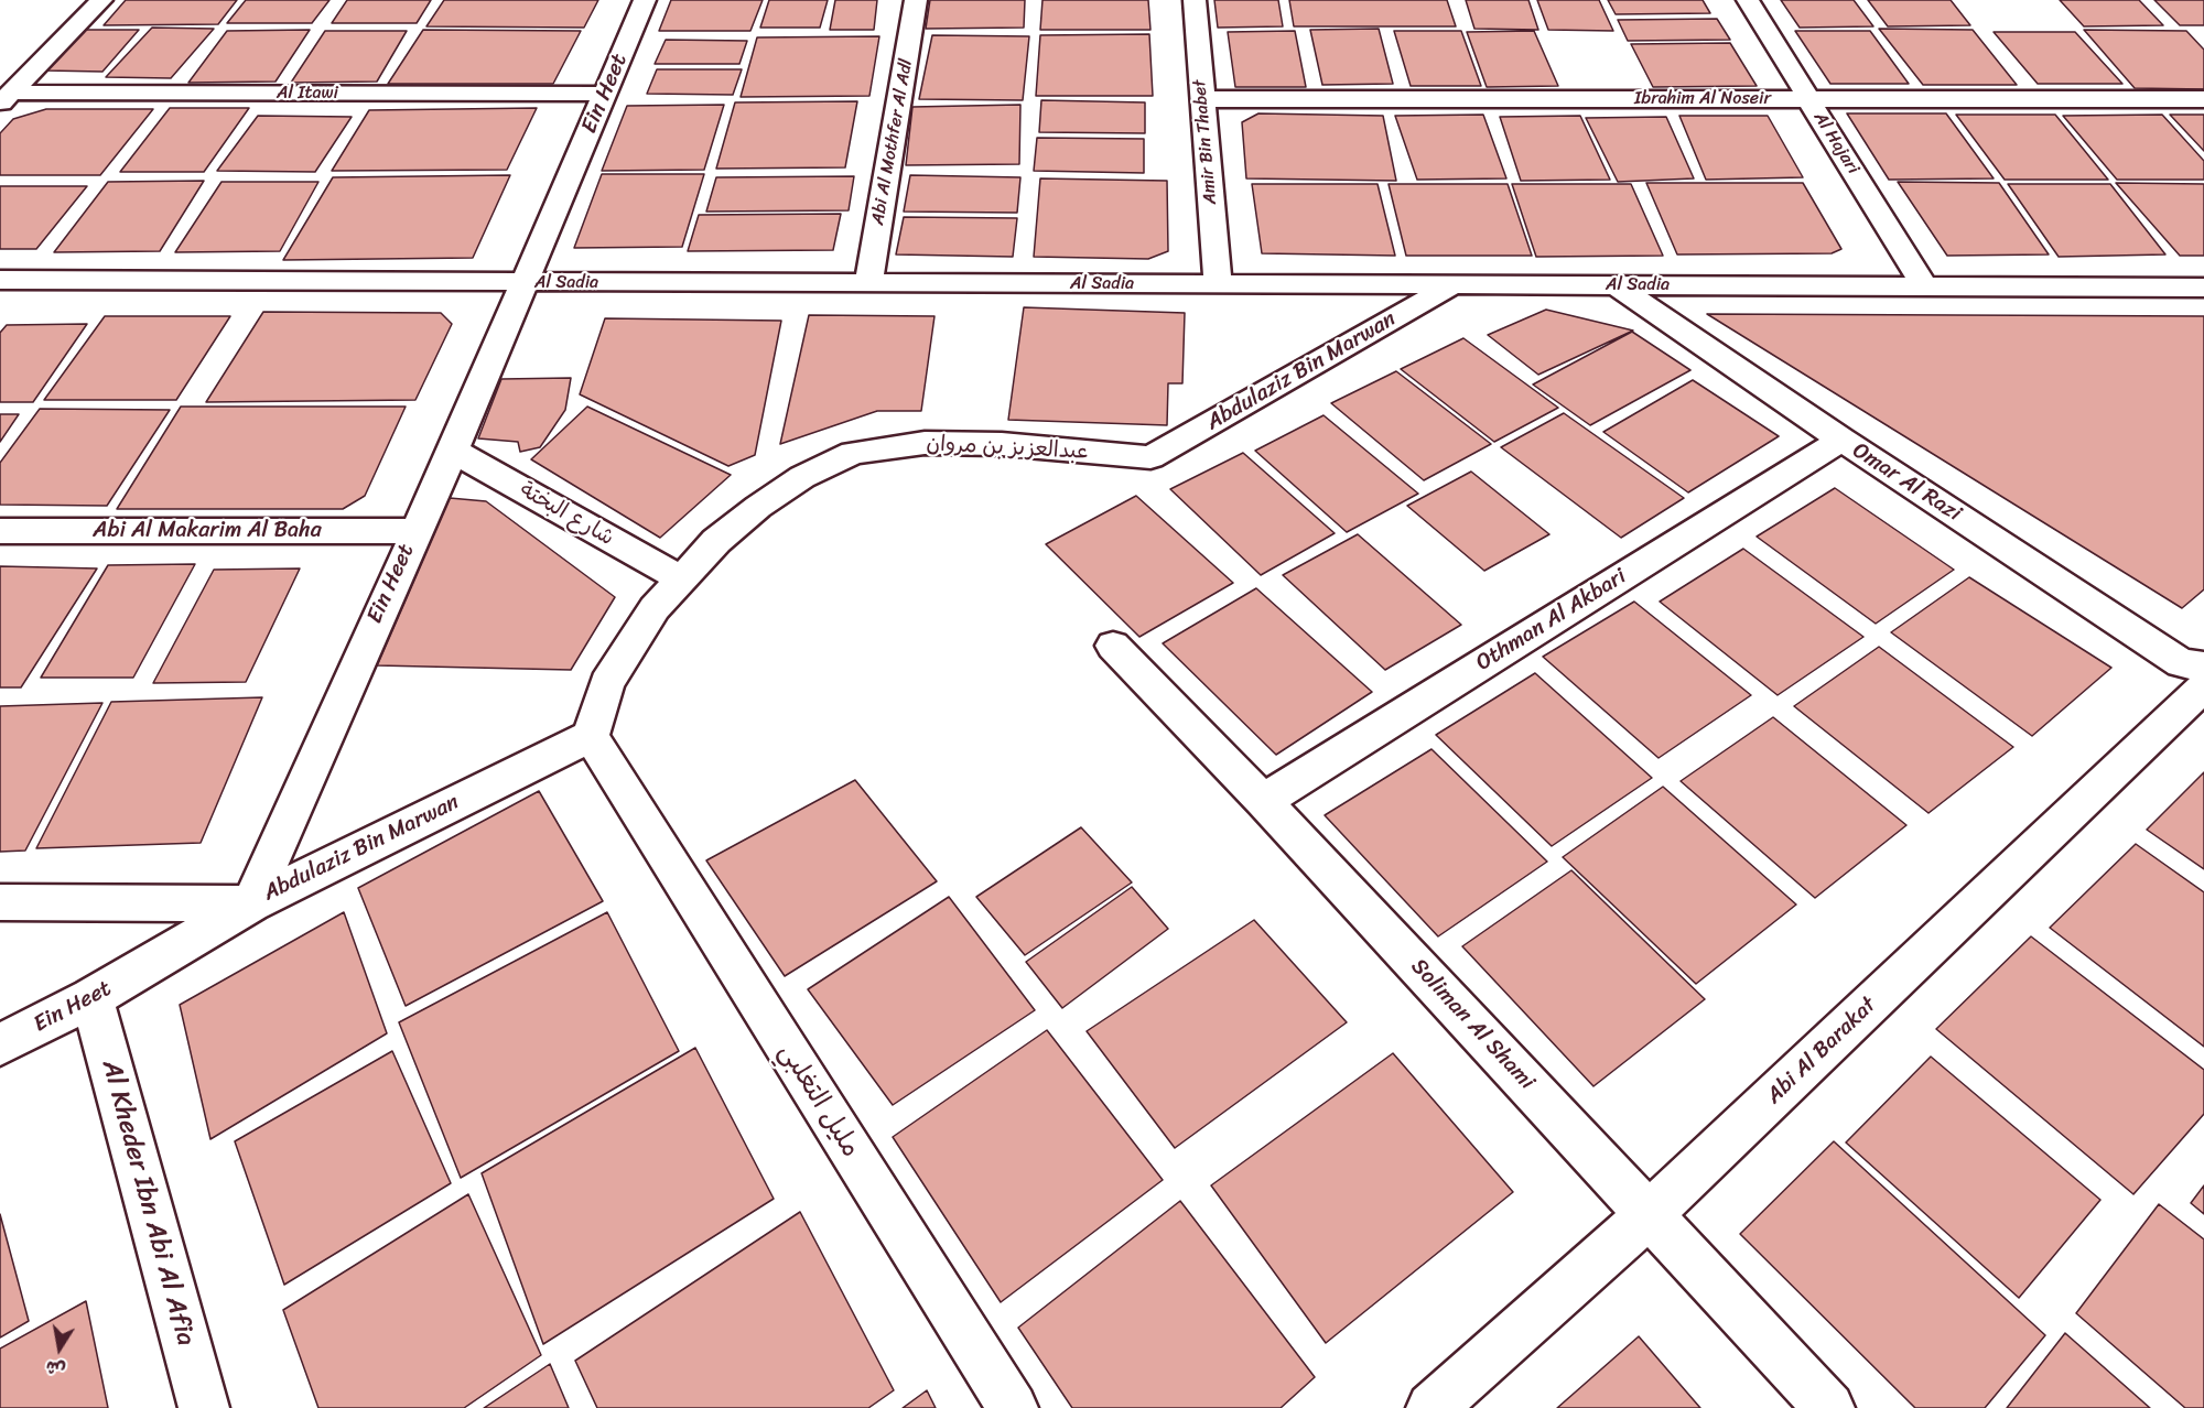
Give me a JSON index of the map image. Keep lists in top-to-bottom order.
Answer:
{
  "streets": {
    "street": [
      "Al Itawi",
      "Ein Heet",
      "Ibrahim Al Noseir",
      "Abi Al Mothfer Al Adl",
      "Amir Bin Thabet",
      "Al Hajari",
      "Al Sadia",
      "Abdulaziz Bin Marwan",
      "Omar Al Razi",
      "شارع البختة",
      "Abi Al Makarim Al Baha",
      "Othman Al Akbari",
      "Soliman Al Shami",
      "Abi Al Barakat",
      "مليل التغلبي",
      "Al Kheder Ibn Abi Al Afia"
    ]
  },
  "crossings": [
    ["Al Itawi", "Ein Heet"],
    ["Ein Heet", "Al Sadia"],
    ["Ein Heet", "Abdulaziz Bin Marwan"],
    ["Ein Heet", "شارع البختة"],
    ["Ein Heet", "Abi Al Makarim Al Baha"],
    ["Ein Heet", "Al Kheder Ibn Abi Al Afia"],
    ["Ibrahim Al Noseir", "Amir Bin Thabet"],
    ["Ibrahim Al Noseir", "Al Hajari"],
    ["Abi Al Mothfer Al Adl", "Al Sadia"],
    ["Amir Bin Thabet", "Al Sadia"],
    ["Al Hajari", "Al Sadia"],
    ["Al Sadia", "Abdulaziz Bin Marwan"],
    ["Al Sadia", "Omar Al Razi"],
    ["Abdulaziz Bin Marwan", "شارع البختة"],
    ["Abdulaziz Bin Marwan", "مليل التغلبي"],
    ["Omar Al Razi", "Othman Al Akbari"],
    ["Othman Al Akbari", "Soliman Al Shami"],
    ["Soliman Al Shami", "Abi Al Barakat"]
  ],
  "north": "bottom"
}
